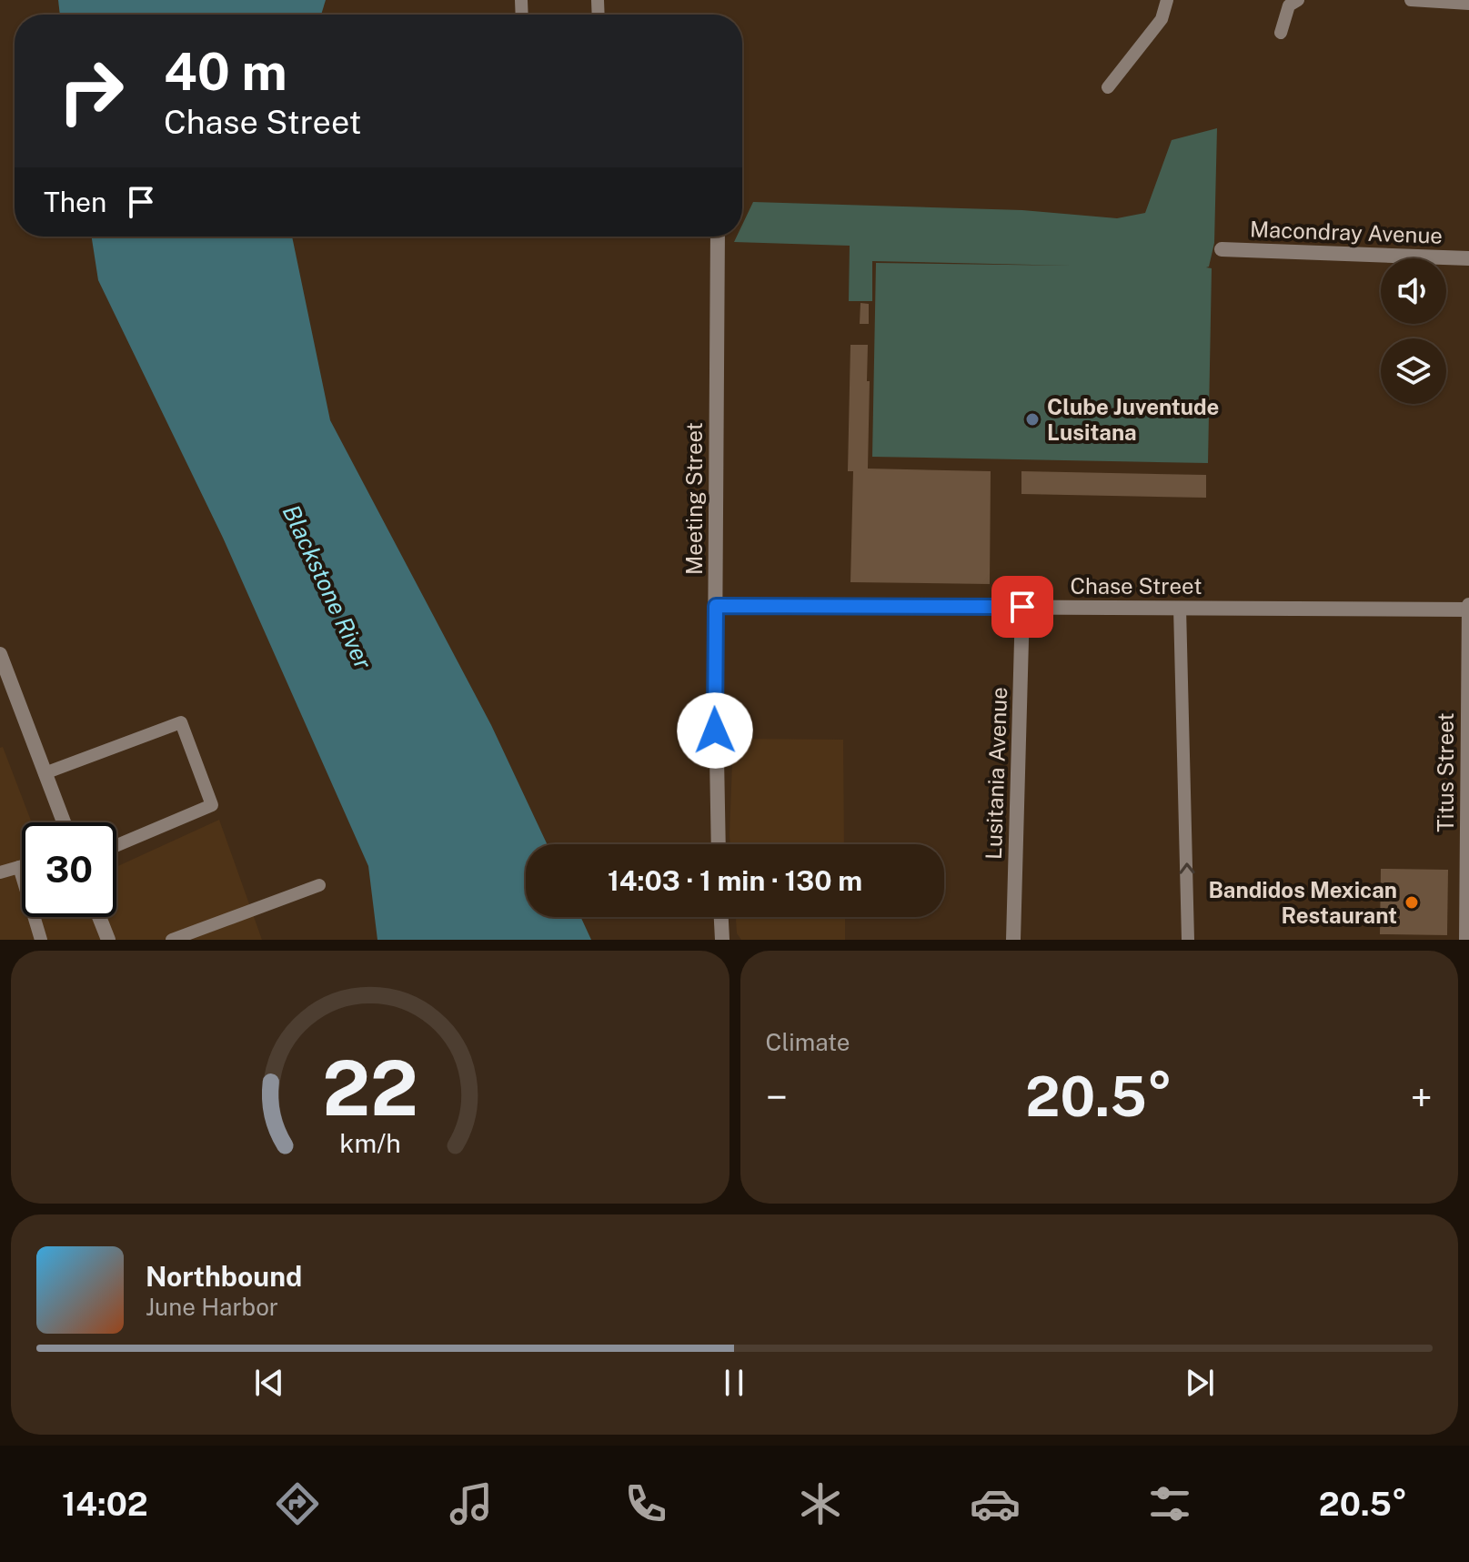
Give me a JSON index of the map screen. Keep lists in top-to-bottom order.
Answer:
{
  "streets": {
    "street": [
      "Macondray Avenue",
      "Meeting Street",
      "Chase Street",
      "Titus Street",
      "Lusitania Avenue"
    ]
  },
  "crossings": [
    ["Meeting Street", "Chase Street"],
    ["Chase Street", "Titus Street"],
    ["Chase Street", "Lusitania Avenue"]
  ],
  "water": ["Blackstone River"],
  "places": ["Clube Juventude Lusitana", "Bandidos Mexican Restaurant"],
  "page": {
    "turn": ["40 m", "Chase Street"],
    "then": "Then",
    "limit": "30",
    "trip": "14:03 · 1 min · 130 m",
    "tile": "Climate",
    "heat": ["−", "20.5°", "+"],
    "song": ["Northbound", "June Harbor"],
    "tabs": ["14:02", "20.5°"],
    "gauge": ["22", "km/h"]
  }
}
